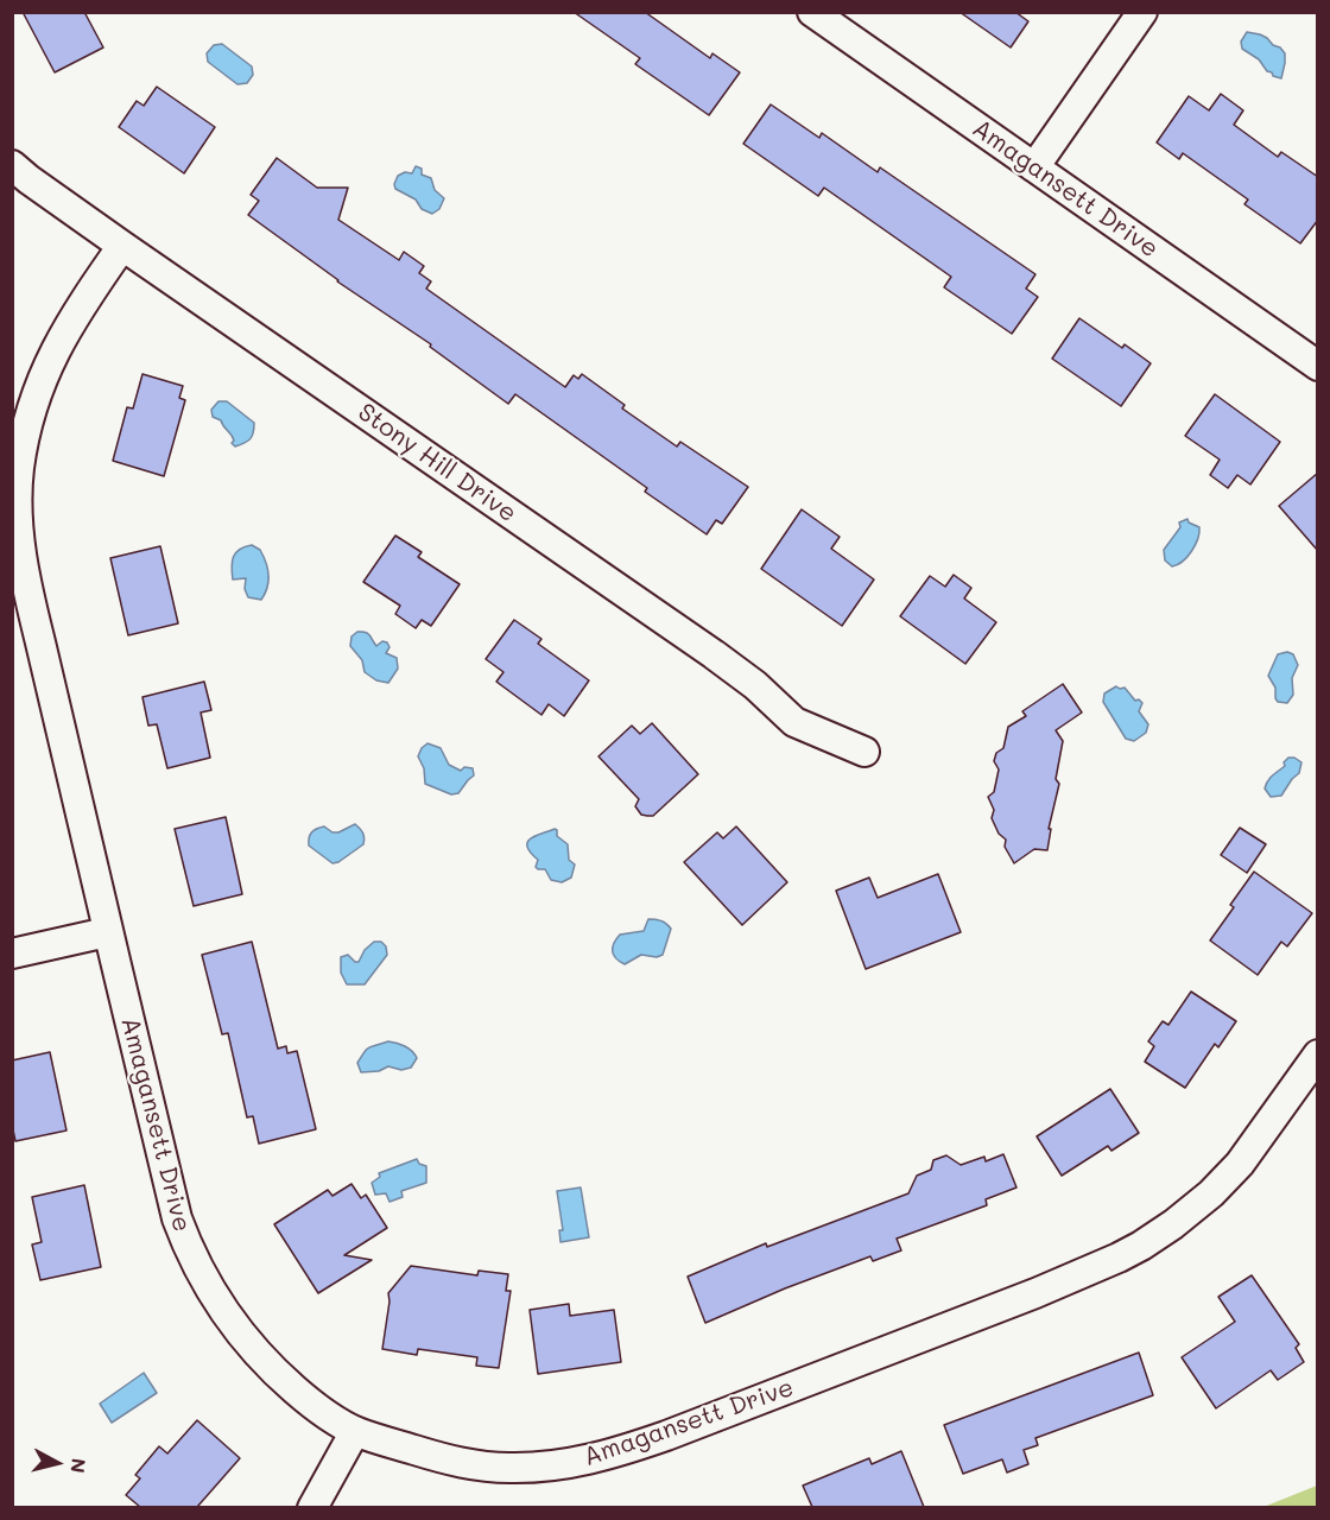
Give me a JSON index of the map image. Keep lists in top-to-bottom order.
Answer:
{
  "streets": {
    "street": ["Amagansett Drive", "Stony Hill Drive"]
  },
  "crossings": [
    ["Amagansett Drive", "Stony Hill Drive"]
  ],
  "north": "right"
}
